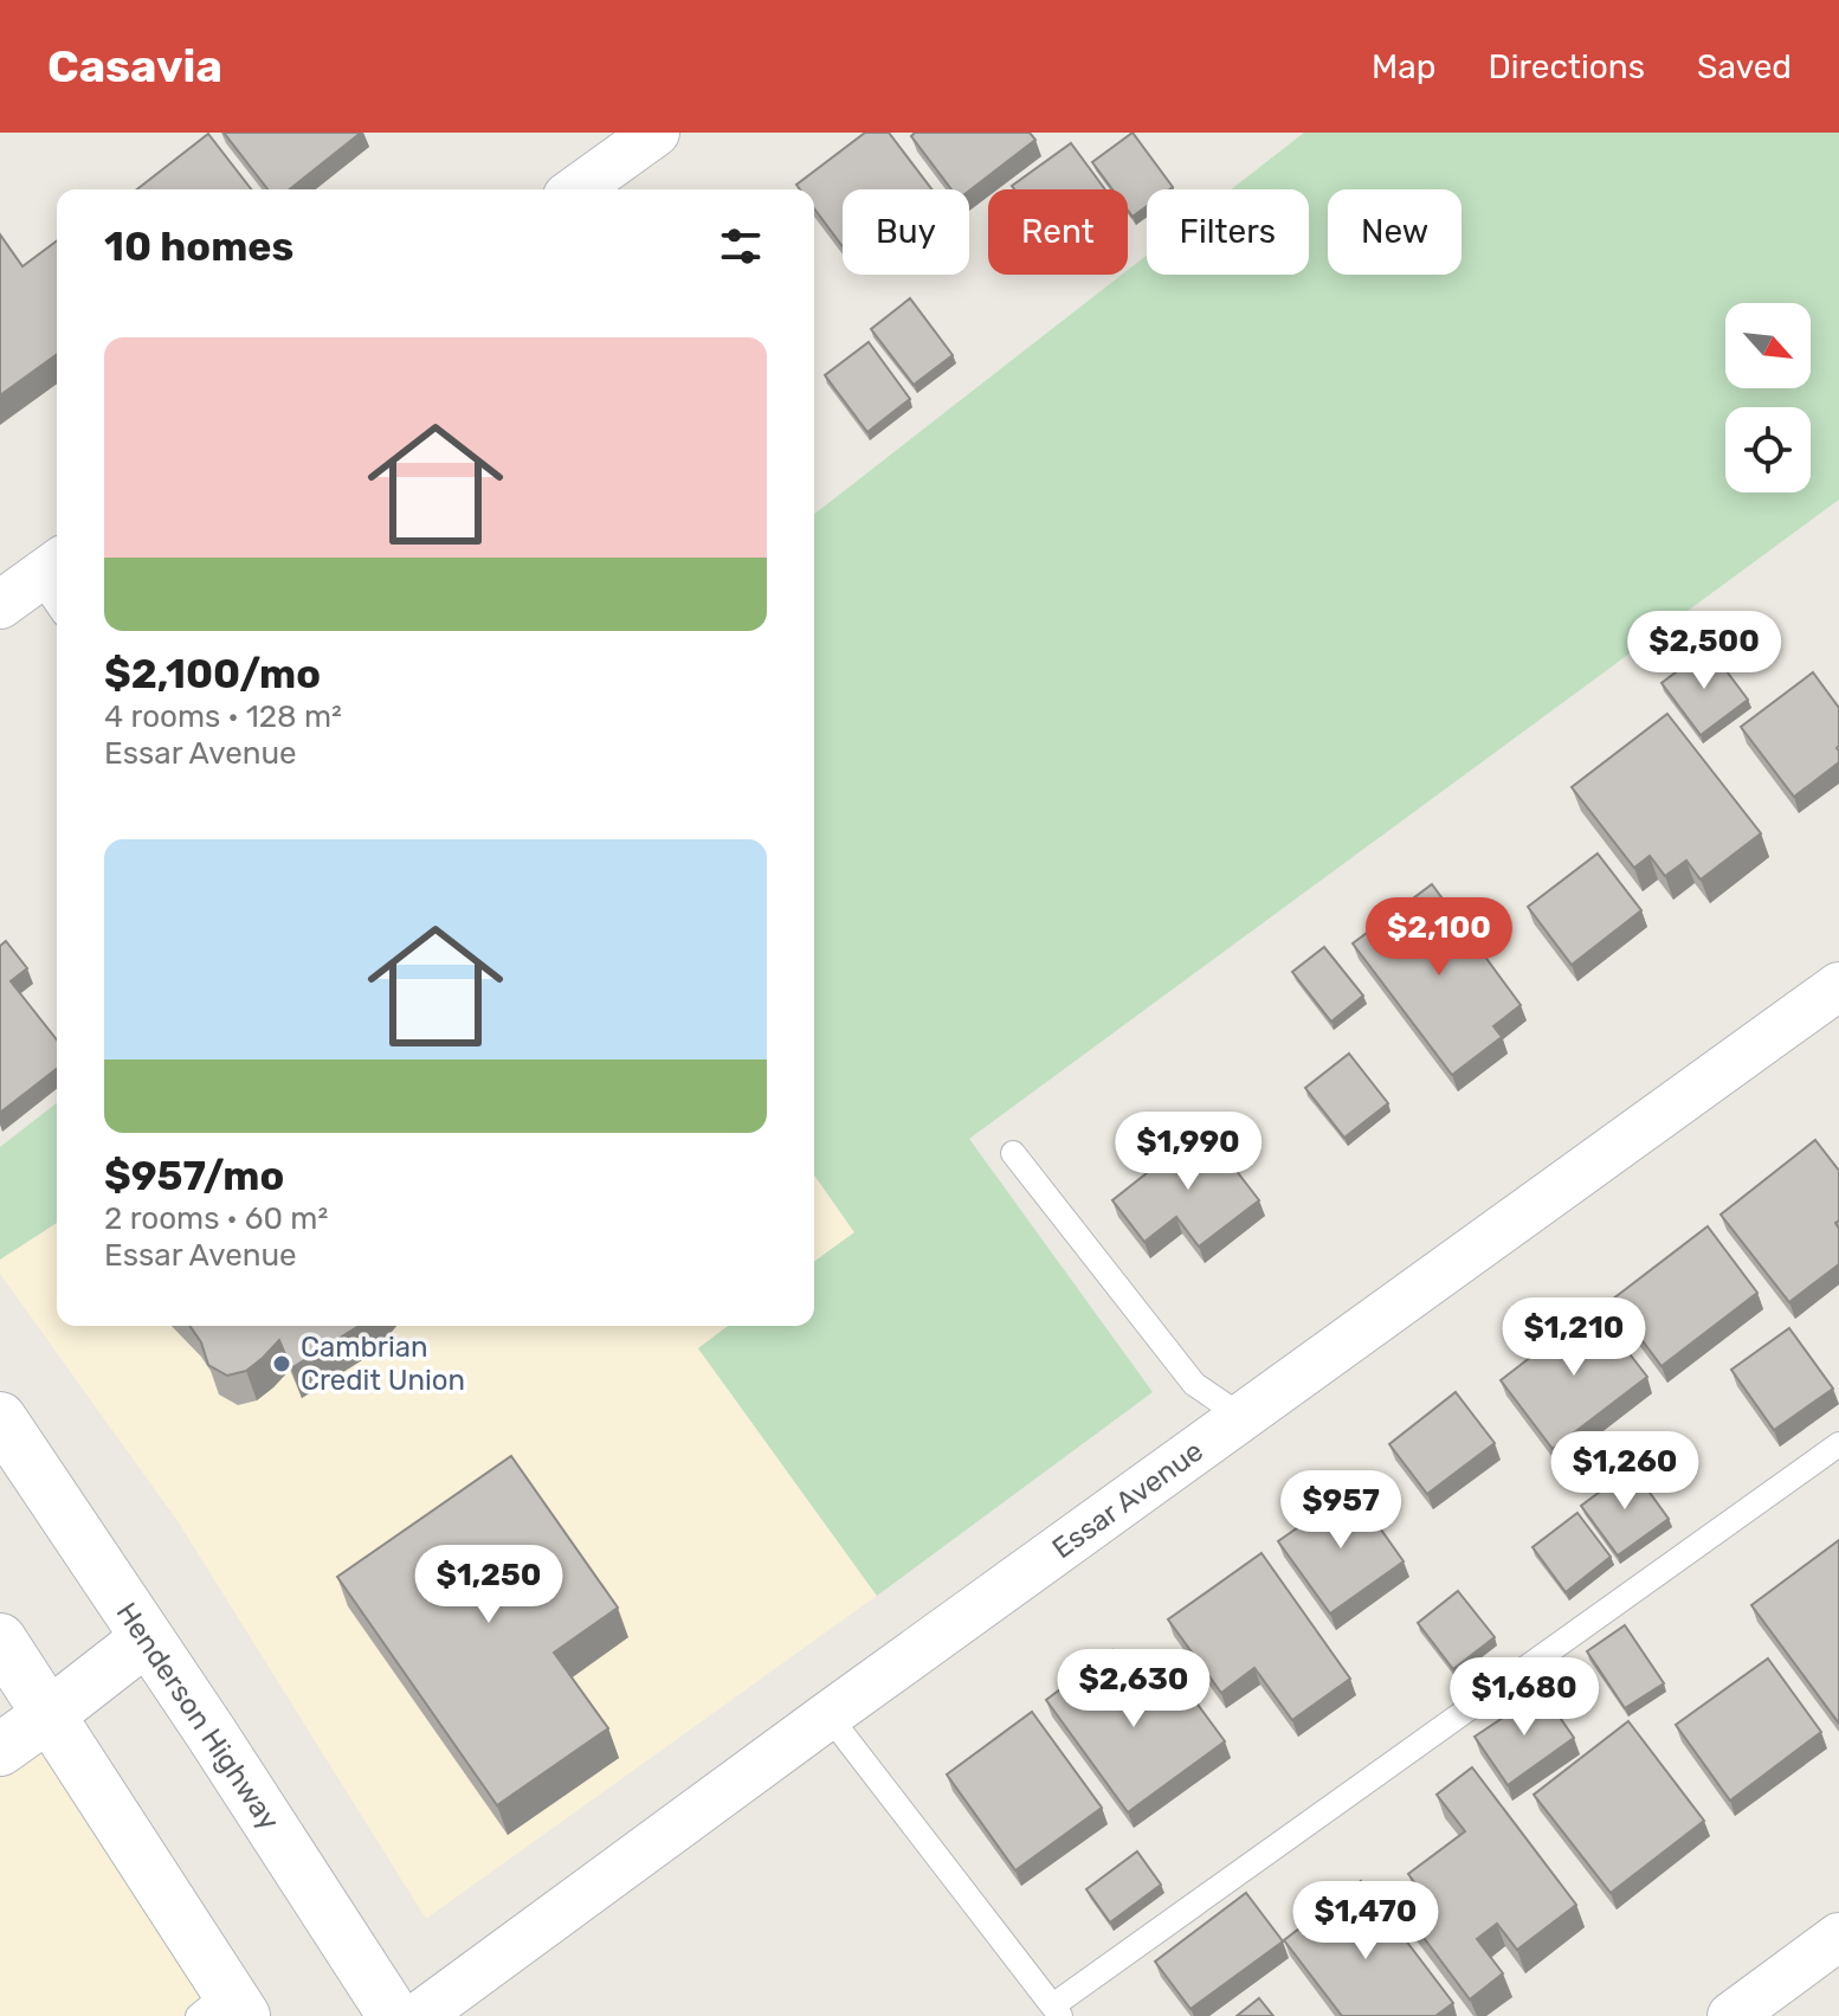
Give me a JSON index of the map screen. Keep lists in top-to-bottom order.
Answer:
{
  "streets": {
    "main road": ["Henderson Highway"],
    "street": ["Essar Avenue"]
  },
  "places": ["Cambrian Credit Union"],
  "north": "bottom right",
  "page": {
    "header": "Casavia",
    "nav": ["Map", "Directions", "Saved"],
    "chip": [
      "Buy",
      "Rent",
      "Filters",
      "New"
    ],
    "heading": "10 homes",
    "list": [
      {
        "name": "$2,100/mo",
        "note": "4 rooms · 128 m² · Essar Avenue"
      },
      {
        "name": "$957/mo",
        "note": "2 rooms · 60 m² · Essar Avenue"
      }
    ],
    "price": [
      "$2,500",
      "$2,100",
      "$1,990",
      "$1,210",
      "$1,260",
      "$957",
      "$1,250",
      "$2,630",
      "$1,680",
      "$1,470"
    ]
  }
}
